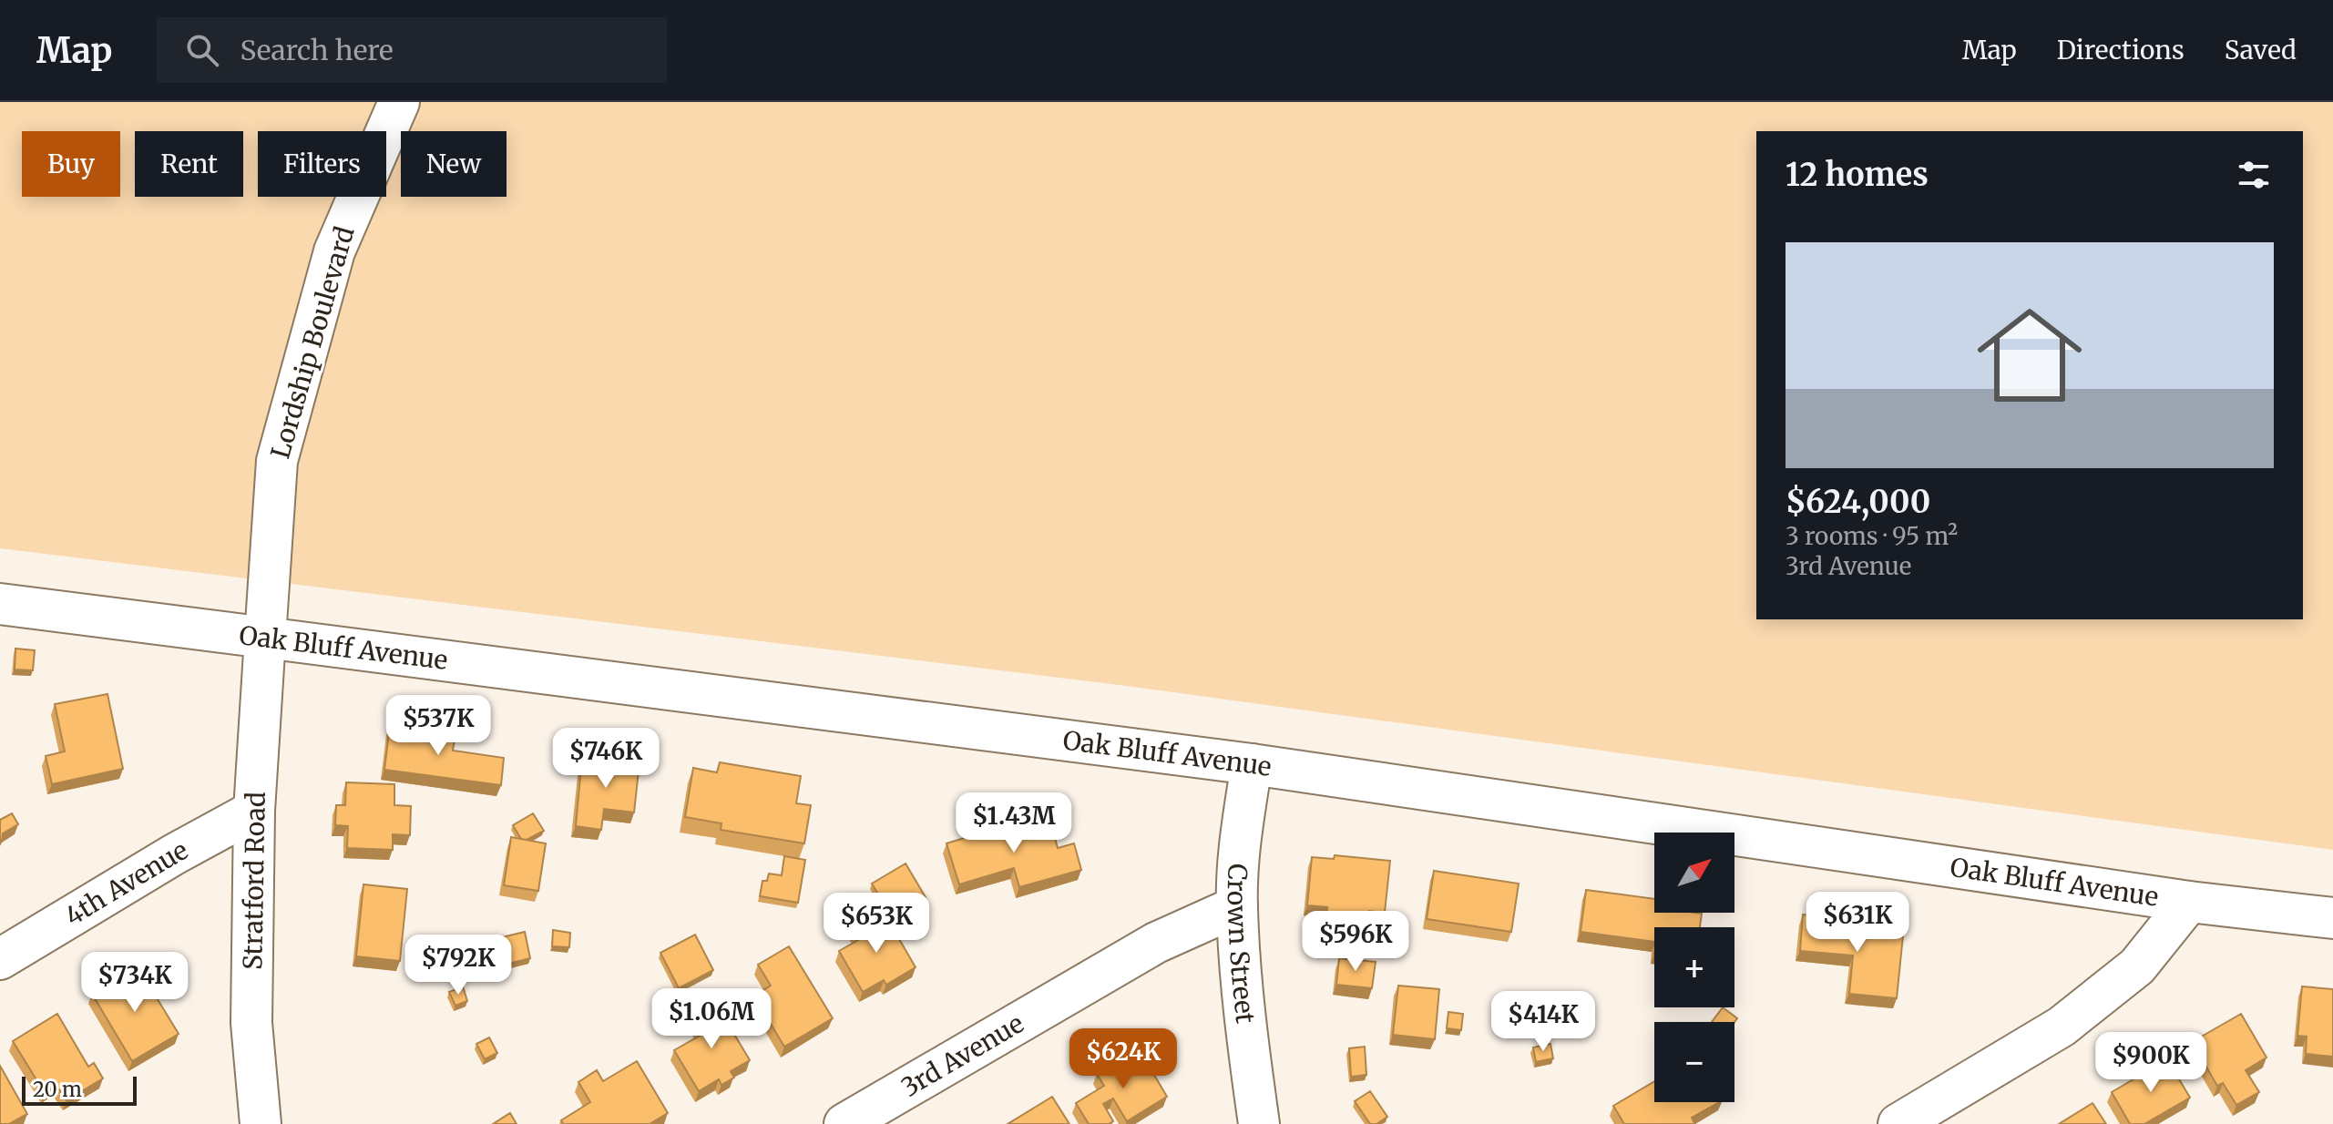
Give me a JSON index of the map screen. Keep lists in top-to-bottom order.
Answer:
{
  "streets": {
    "main road": [
      "Lordship Boulevard",
      "Oak Bluff Avenue",
      "Stratford Road",
      "4th Avenue",
      "Crown Street",
      "3rd Avenue"
    ]
  },
  "crossings": [
    ["Lordship Boulevard", "Oak Bluff Avenue"],
    ["Lordship Boulevard", "Stratford Road"],
    ["Oak Bluff Avenue", "Stratford Road"],
    ["Oak Bluff Avenue", "Crown Street"],
    ["Stratford Road", "4th Avenue"],
    ["Crown Street", "3rd Avenue"]
  ],
  "scale_bar": "20 m",
  "north": "top right",
  "page": {
    "header": "Map",
    "search": "Search here",
    "nav": ["Map", "Directions", "Saved"],
    "chip": [
      "Buy",
      "Rent",
      "Filters",
      "New"
    ],
    "heading": "12 homes",
    "list": [
      {
        "name": "$624,000",
        "note": "3 rooms · 95 m² · 3rd Avenue"
      }
    ],
    "price": [
      "$537K",
      "$746K",
      "$1.43M",
      "$631K",
      "$653K",
      "$596K",
      "$792K",
      "$734K",
      "$1.06M",
      "$414K",
      "$624K",
      "$900K"
    ],
    "map_buttons": ["+", "−"],
    "scale": "20 m"
  }
}
